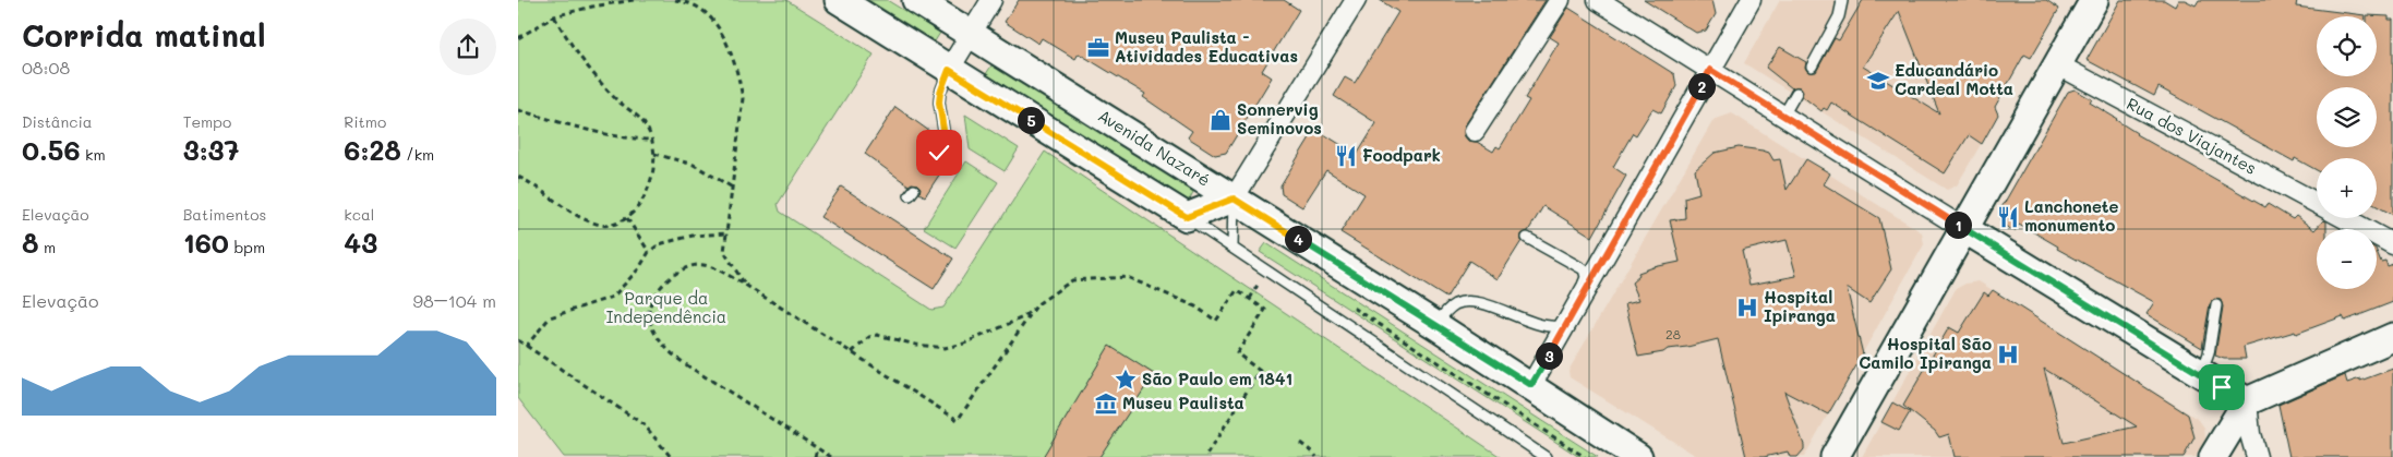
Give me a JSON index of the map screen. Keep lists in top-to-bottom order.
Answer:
{
  "streets": {
    "main road": ["Avenida Nazaré"],
    "street": ["Rua dos Viajantes"]
  },
  "parks": ["Parque da Independência"],
  "places": {
    "office": ["Museu Paulista - Atividades Educativas"],
    "school or university": ["Educandário Cardeal Motta"],
    "shop": ["Sonnervig Seminovos"],
    "restaurant": ["Foodpark", "Lanchonete monumento"],
    "hospital": ["Hospital Ipiranga", "Hospital São Camilo Ipiranga"],
    "place": ["São Paulo em 1841"],
    "museum": ["Museu Paulista"]
  },
  "house_numbers": ["28"],
  "page": {
    "heading": ["Corrida matinal", "08:08"],
    "map_buttons": ["+", "−"],
    "pins": [
      "2",
      "5",
      "1",
      "4",
      "3"
    ],
    "stats": [
      ["Distância", "0.56 km"],
      ["Tempo", "3:37"],
      ["Ritmo", "6:28 /km"],
      ["Elevação", "8 m"],
      ["Batimentos", "160 bpm"],
      ["kcal", "43"]
    ],
    "chart": ["Elevação", "98–104 m"]
  }
}
